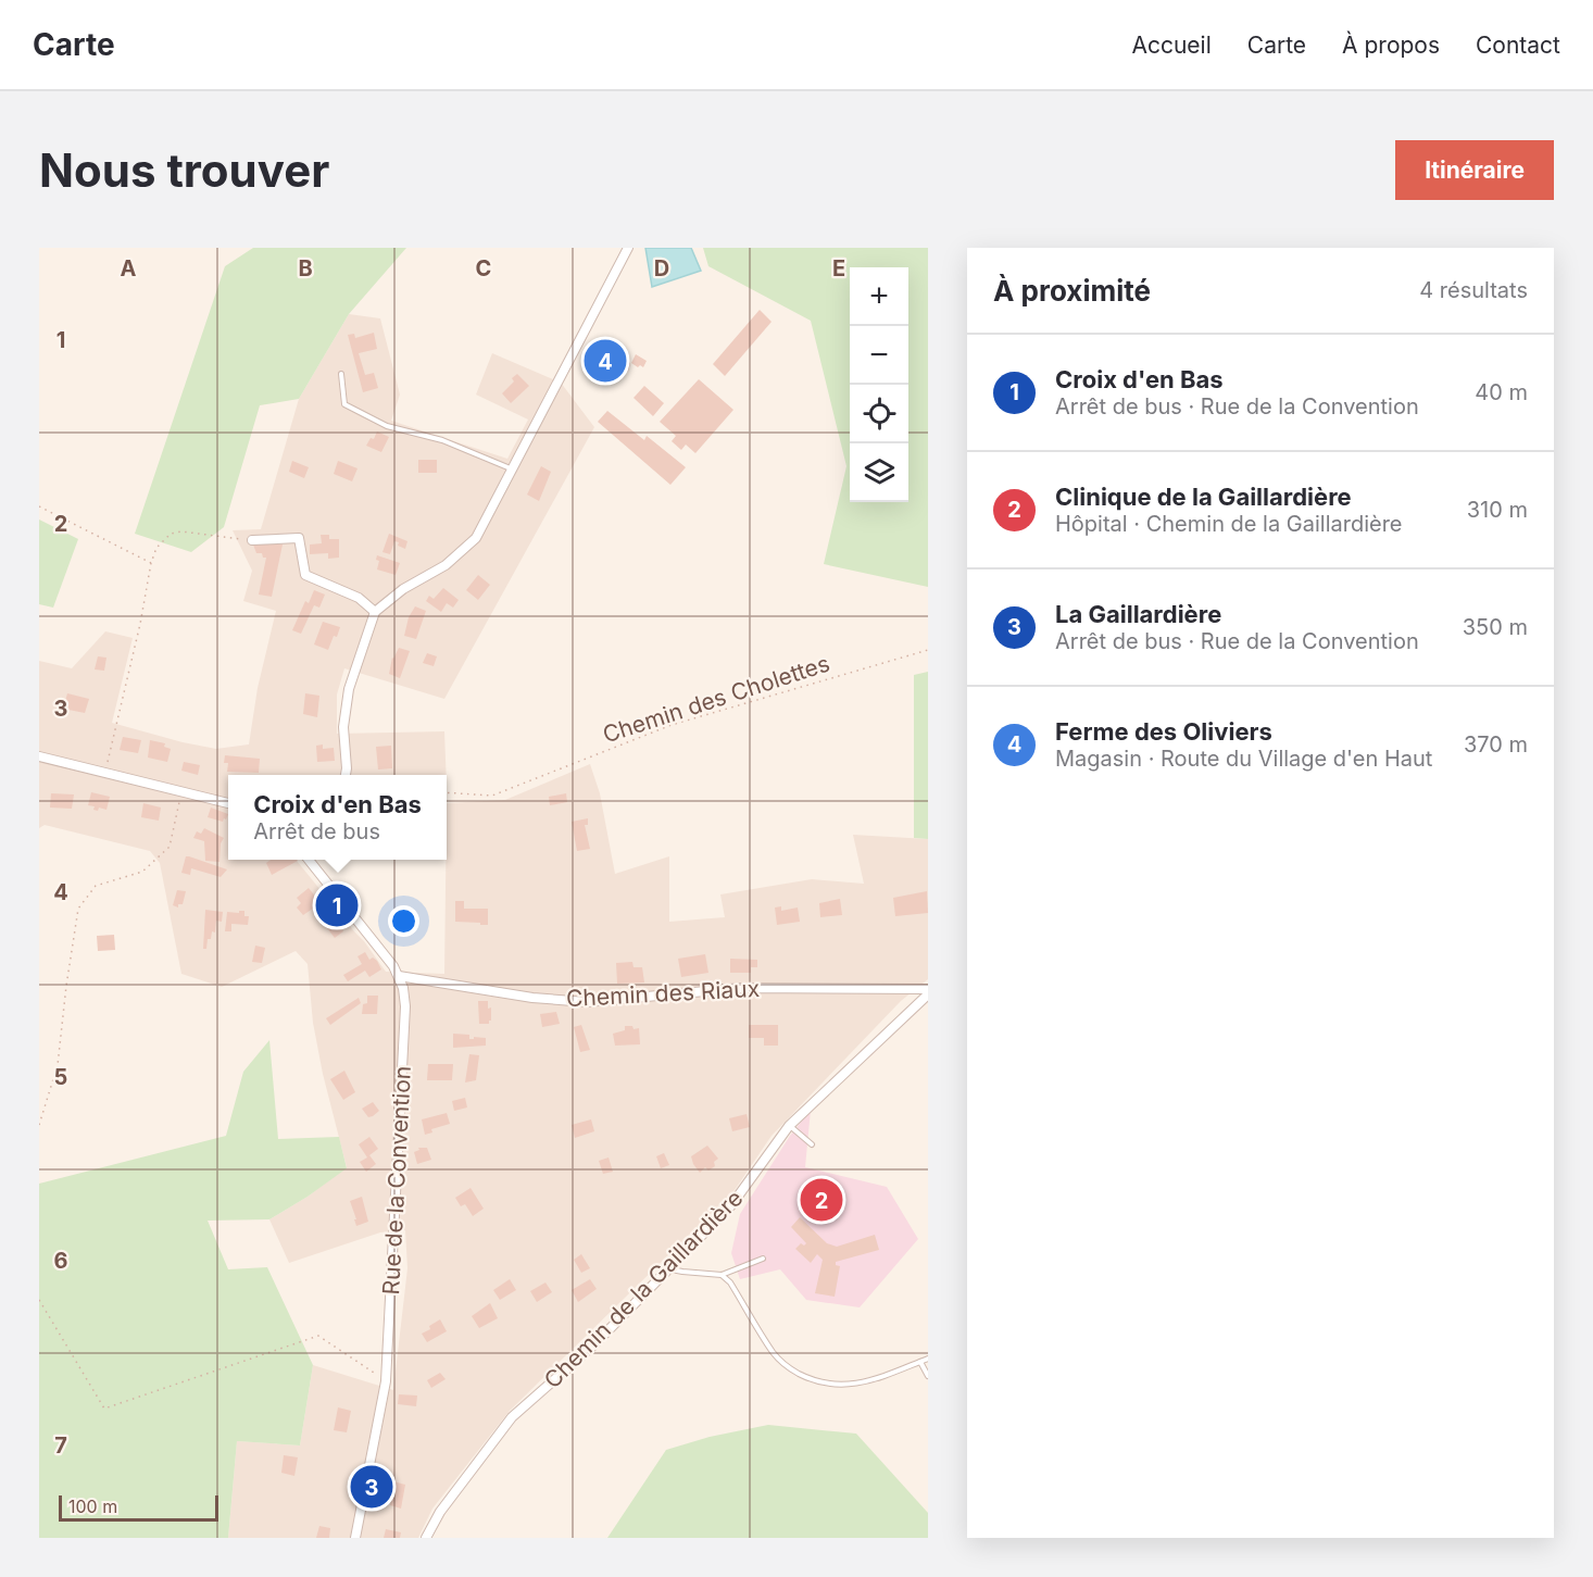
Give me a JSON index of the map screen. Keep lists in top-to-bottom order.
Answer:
{
  "streets": {
    "street": ["Chemin des Riaux", "Rue de la Convention", "Chemin de la Gaillardière"],
    "path": ["Chemin des Cholettes"]
  },
  "crossings": [
    ["Chemin des Riaux", "Rue de la Convention"]
  ],
  "scale_bar": "100 m",
  "page": {
    "header": "Carte",
    "nav": [
      "Accueil",
      "Carte",
      "À propos",
      "Contact"
    ],
    "buttons": "Itinéraire",
    "title": "Nous trouver",
    "heading": ["À proximité", "4 résultats"],
    "map_buttons": ["+", "−"],
    "list": [
      {
        "mark": "1",
        "name": "Croix d'en Bas",
        "note": "Arrêt de bus · Rue de la Convention",
        "value": "40 m"
      },
      {
        "mark": "2",
        "name": "Clinique de la Gaillardière",
        "note": "Hôpital · Chemin de la Gaillardière",
        "value": "310 m"
      },
      {
        "mark": "3",
        "name": "La Gaillardière",
        "note": "Arrêt de bus · Rue de la Convention",
        "value": "350 m"
      },
      {
        "mark": "4",
        "name": "Ferme des Oliviers",
        "note": "Magasin · Route du Village d'en Haut",
        "value": "370 m"
      }
    ],
    "pins": [
      "4",
      "1",
      "2",
      "3"
    ],
    "popup": ["Croix d'en Bas", "Arrêt de bus"],
    "scale": "100 m"
  },
  "grid": {
    "columns": [
      "A",
      "B",
      "C",
      "D",
      "E"
    ],
    "rows": [
      "1",
      "2",
      "3",
      "4",
      "5",
      "6",
      "7"
    ]
  }
}
